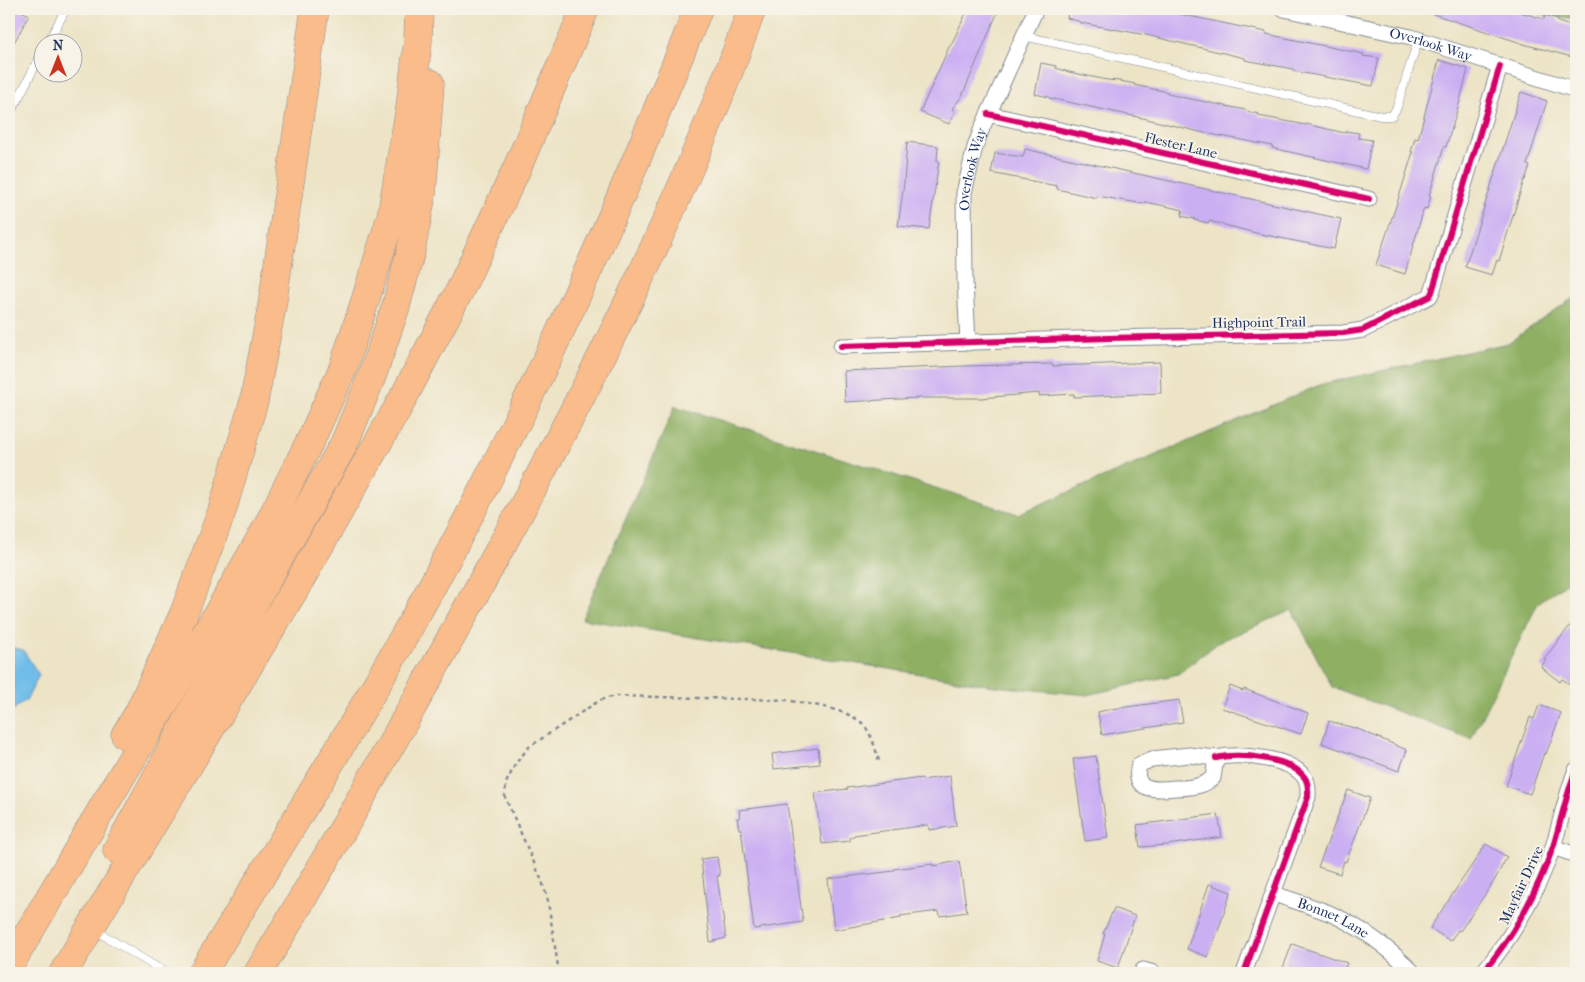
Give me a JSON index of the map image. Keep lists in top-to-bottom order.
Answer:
{
  "streets": {
    "street": [
      "Overlook Way",
      "Flester Lane",
      "Highpoint Trail",
      "Mayfair Drive",
      "Bonnet Lane"
    ]
  },
  "crossings": [
    ["Overlook Way", "Flester Lane"],
    ["Overlook Way", "Highpoint Trail"]
  ],
  "north": "top"
}
